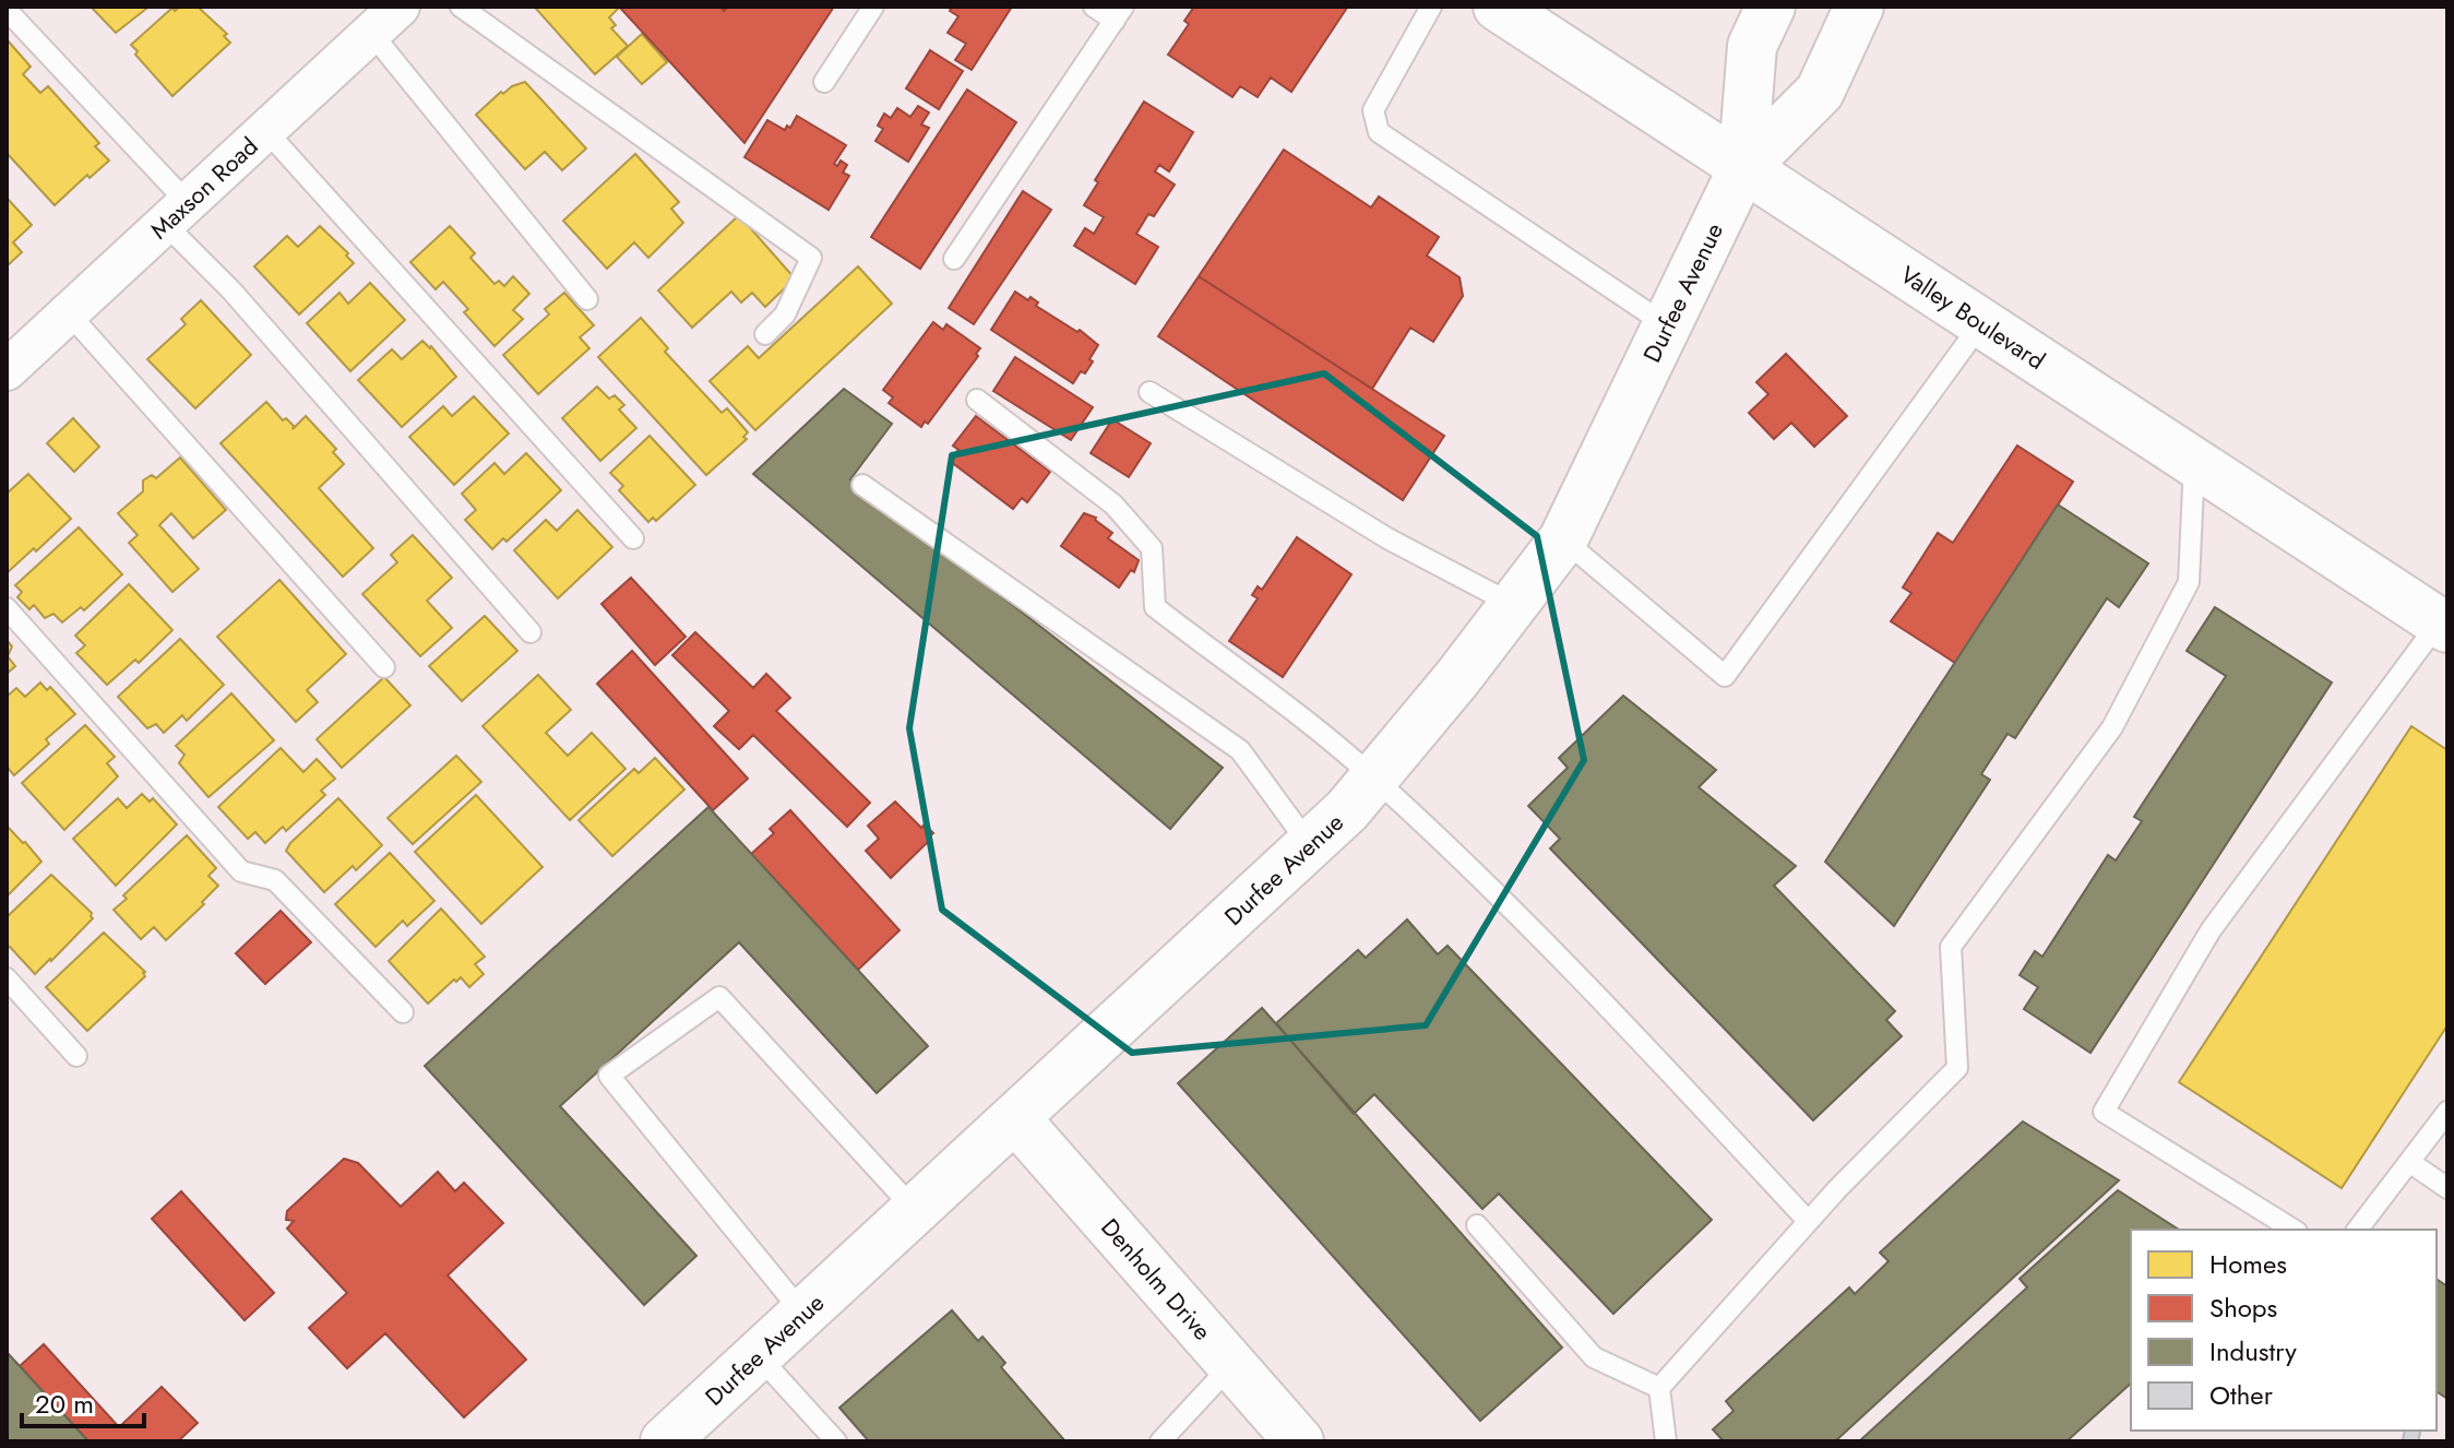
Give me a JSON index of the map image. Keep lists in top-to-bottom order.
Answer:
{
  "streets": {
    "main road": ["Durfee Avenue", "Valley Boulevard", "Denholm Drive"],
    "street": ["Maxson Road"]
  },
  "crossings": [
    ["Durfee Avenue", "Valley Boulevard"],
    ["Durfee Avenue", "Denholm Drive"]
  ],
  "legend": [
    "Homes",
    "Shops",
    "Industry",
    "Other"
  ],
  "scale_bar": "20 m"
}
